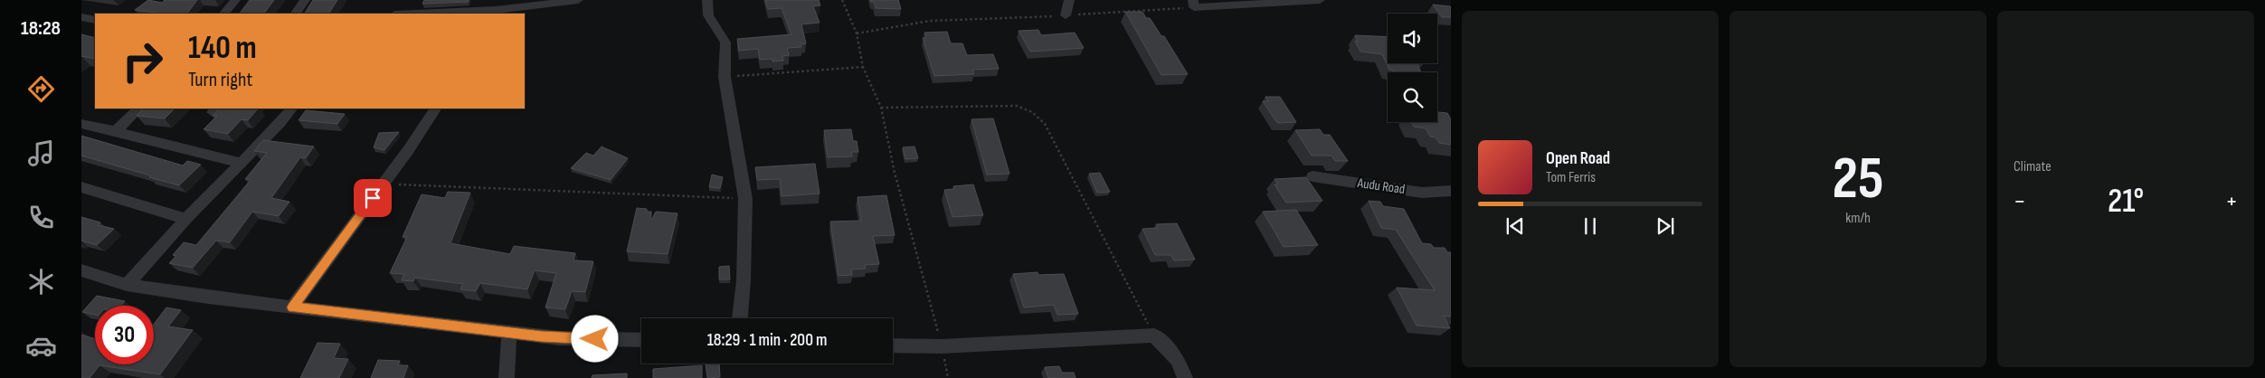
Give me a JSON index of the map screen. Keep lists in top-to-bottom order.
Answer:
{
  "streets": {
    "street": ["Audu Road"]
  },
  "page": {
    "tabs": "18:28",
    "tile": [
      ["25", "km/h"],
      "Climate"
    ],
    "turn": ["140 m", "Turn right"],
    "song": ["Open Road", "Tom Ferris"],
    "heat": ["−", "21°", "+"],
    "limit": "30",
    "trip": "18:29 · 1 min · 200 m"
  }
}
